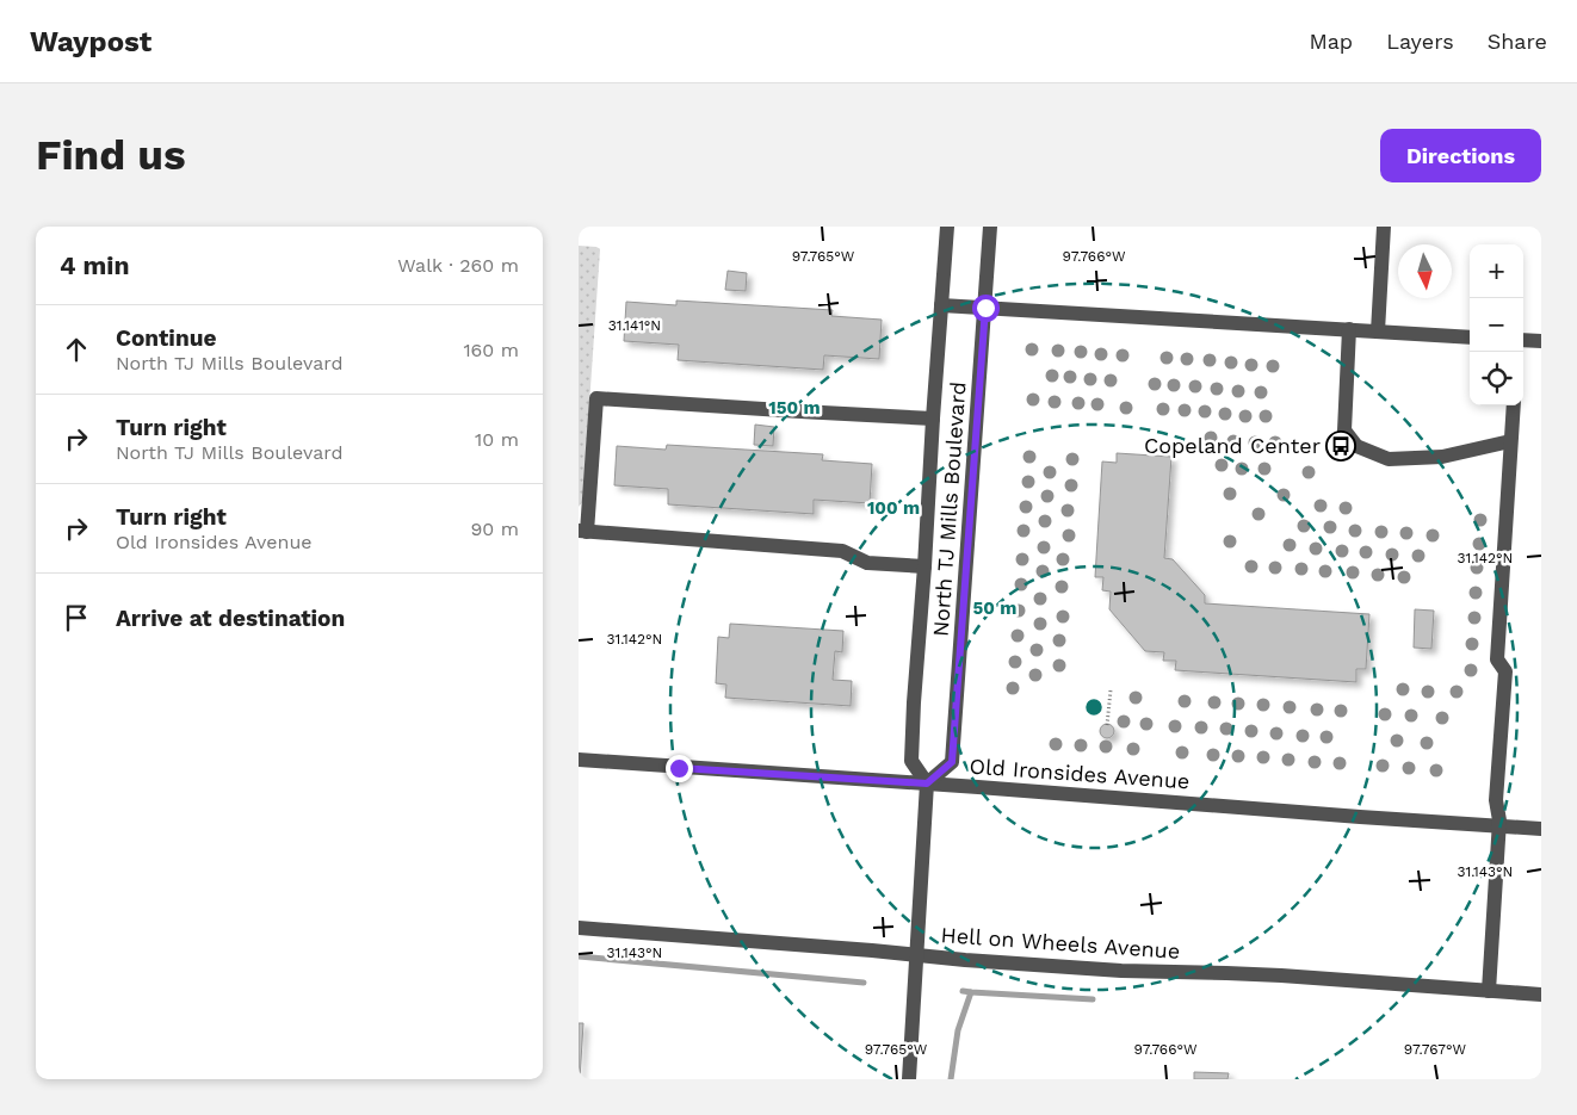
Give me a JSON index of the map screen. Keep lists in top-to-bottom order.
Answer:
{
  "streets": {
    "street": ["North TJ Mills Boulevard", "Old Ironsides Avenue", "Hell on Wheels Avenue"]
  },
  "crossings": [
    ["North TJ Mills Boulevard", "Old Ironsides Avenue"]
  ],
  "places": {
    "bus stop": ["Copeland Center"]
  },
  "north": "bottom",
  "page": {
    "header": "Waypost",
    "nav": ["Map", "Layers", "Share"],
    "buttons": "Directions",
    "title": "Find us",
    "heading": ["4 min", "Walk · 260 m"],
    "map_buttons": ["+", "−"],
    "list": [
      ["Continue", "North TJ Mills Boulevard", "160 m"],
      ["Turn right", "North TJ Mills Boulevard", "10 m"],
      ["Turn right", "Old Ironsides Avenue", "90 m"],
      "Arrive at destination"
    ]
  },
  "coordinates": [
    "97.765°W",
    "97.766°W",
    "31.141°N",
    "31.142°N",
    "31.143°N",
    "97.767°W"
  ],
  "rings": ["150 m", "100 m", "50 m"]
}
